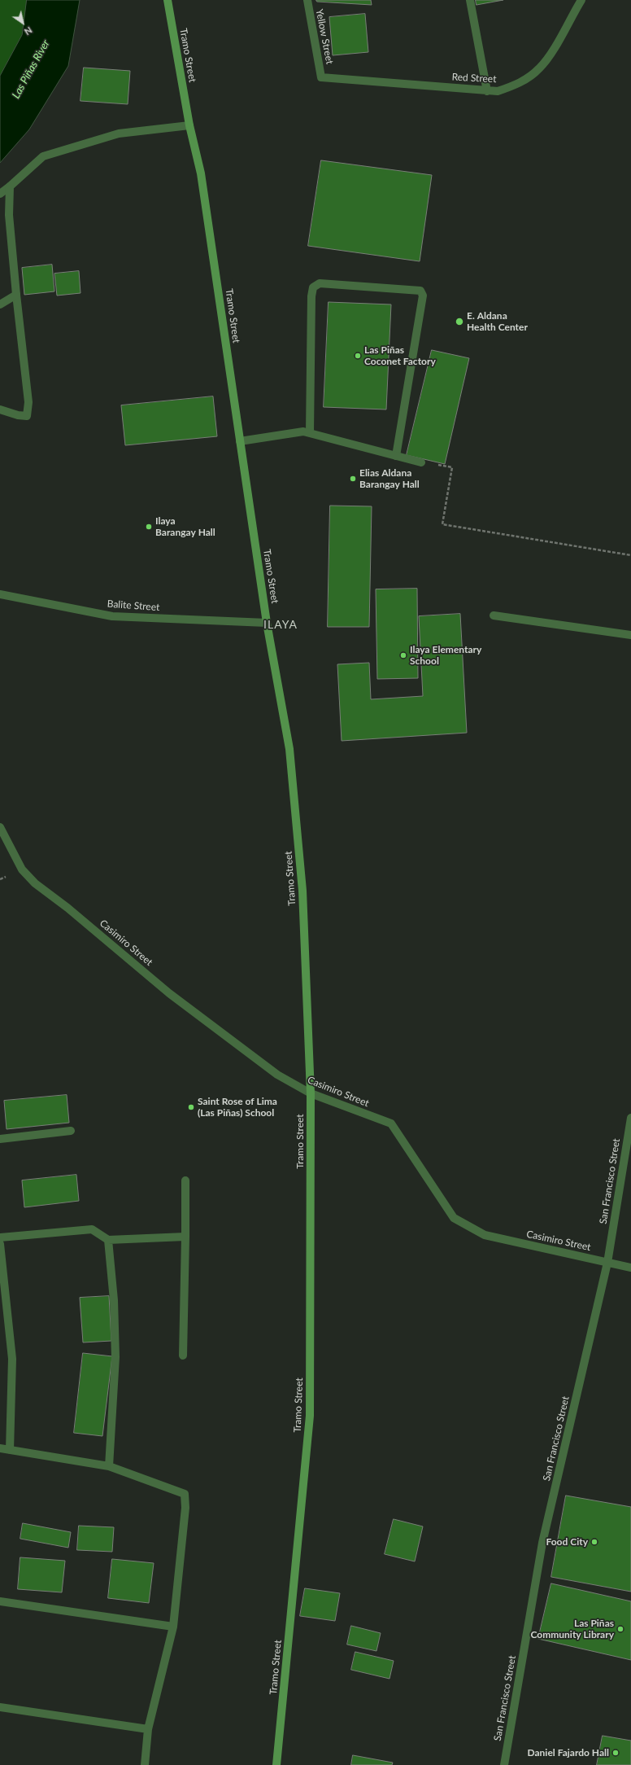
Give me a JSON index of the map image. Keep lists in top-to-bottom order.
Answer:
{
  "streets": {
    "street": [
      "Yellow Street",
      "Tramo Street",
      "Red Street",
      "Balite Street",
      "Casimiro Street",
      "San Francisco Street"
    ]
  },
  "crossings": [
    ["Yellow Street", "Red Street"],
    ["Tramo Street", "Balite Street"],
    ["Tramo Street", "Casimiro Street"],
    ["Casimiro Street", "San Francisco Street"]
  ],
  "districts": ["ILAYA"],
  "water": ["Las Piñas River"],
  "places": [
    "E. Aldana Health Center",
    "Las Piñas Coconet Factory",
    "Elias Aldana Barangay Hall",
    "Ilaya Barangay Hall",
    "Ilaya Elementary School",
    "Saint Rose of Lima (Las Piñas) School",
    "Food City",
    "Las Piñas Community Library",
    "Daniel Fajardo Hall"
  ],
  "north": "bottom right"
}
